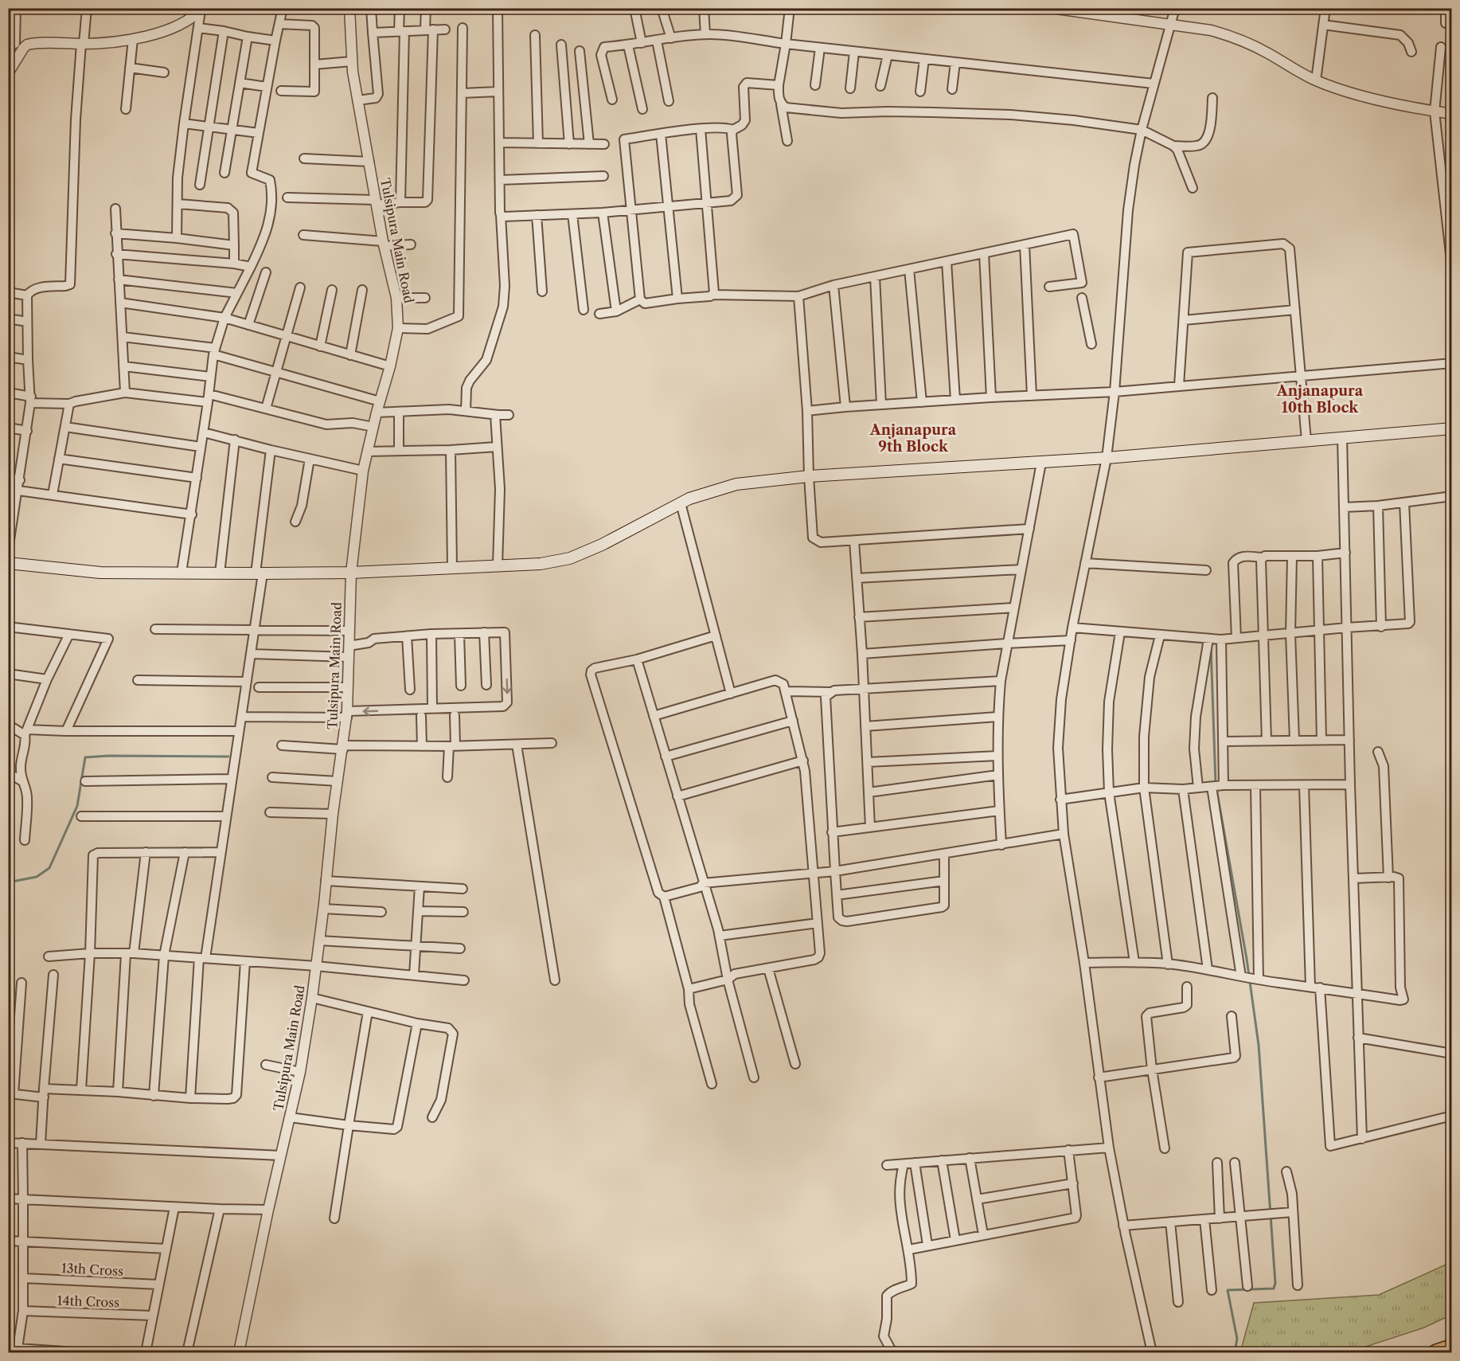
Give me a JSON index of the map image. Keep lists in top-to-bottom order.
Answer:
{
  "streets": {
    "street": ["Tulsipura Main Road", "13th Cross", "14th Cross"]
  },
  "districts": ["Anjanapura 10th Block", "Anjanapura 9th Block"]
}
